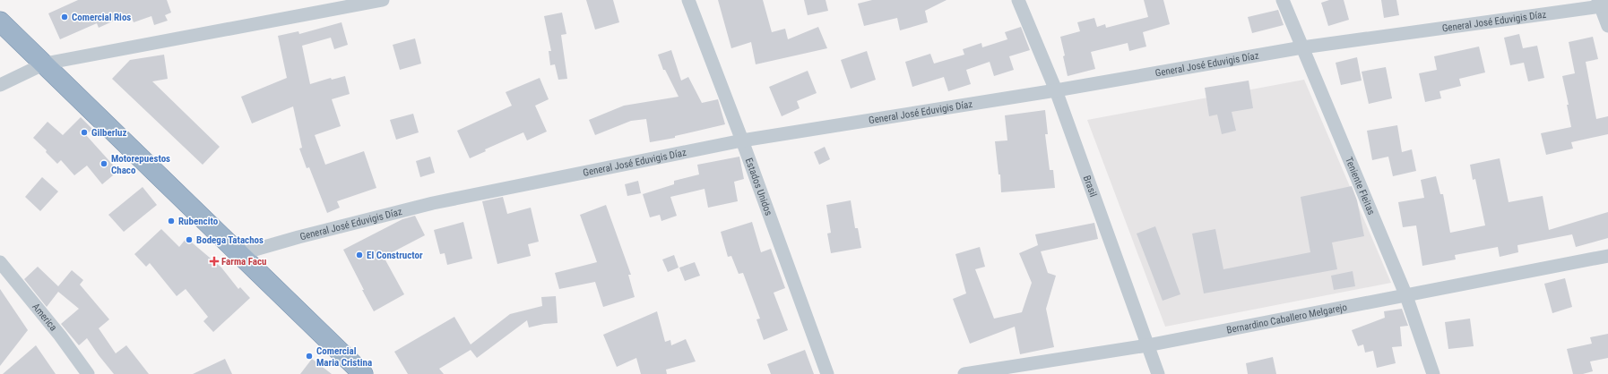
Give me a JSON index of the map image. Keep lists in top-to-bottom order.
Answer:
{
  "streets": {
    "street": [
      "General José Eduvigis Díaz",
      "Brasil",
      "Teniente Fleitas",
      "Estados Unidos",
      "America",
      "Bernardino Caballero Melgarejo"
    ]
  },
  "crossings": [
    ["General José Eduvigis Díaz", "Brasil"],
    ["General José Eduvigis Díaz", "Teniente Fleitas"],
    ["General José Eduvigis Díaz", "Estados Unidos"],
    ["Brasil", "Bernardino Caballero Melgarejo"],
    ["Teniente Fleitas", "Bernardino Caballero Melgarejo"]
  ],
  "places": {
    "other": [
      "Comercial Rios",
      "Gilberluz",
      "Motorepuestos Chaco",
      "Rubencito",
      "Bodega Tatachos",
      "El Constructor",
      "Comercial Maria Cristina"
    ],
    "health": ["Farma Facu"]
  }
}
